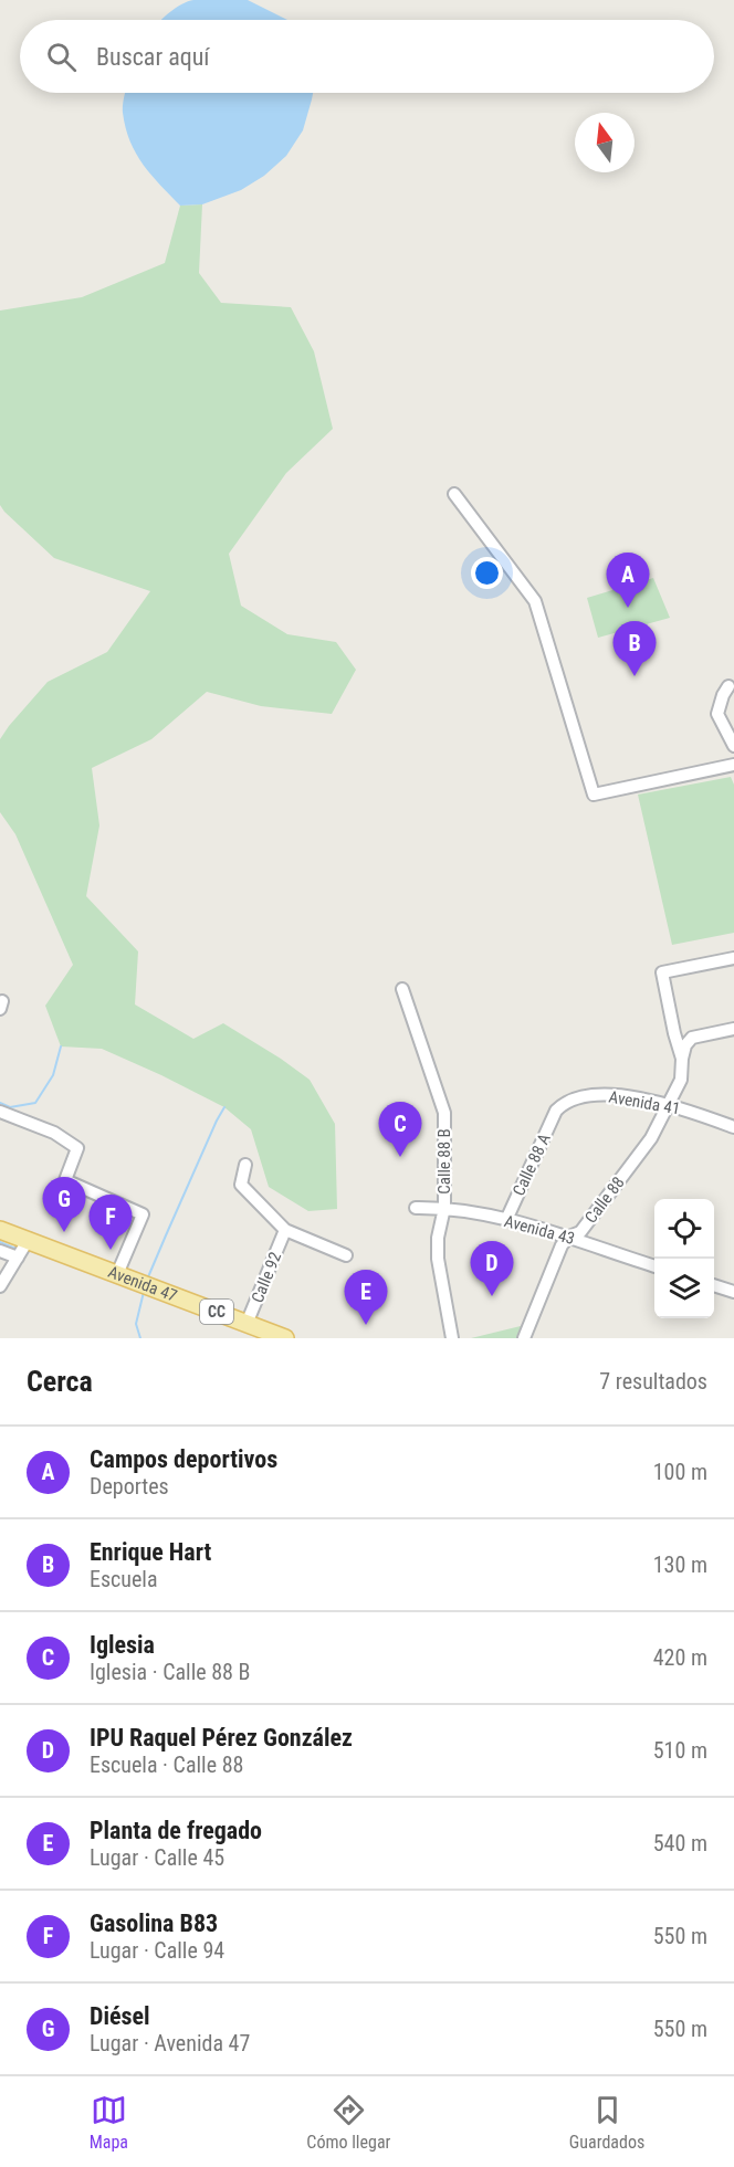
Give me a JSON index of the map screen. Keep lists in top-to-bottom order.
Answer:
{
  "streets": {
    "main road": ["Avenida 47", "CC"],
    "street": [
      "Avenida 41",
      "Calle 88 B",
      "Calle 88 A",
      "Calle 88",
      "Avenida 43",
      "Calle 92"
    ]
  },
  "crossings": [
    ["Avenida 41", "Calle 88 A"],
    ["Avenida 41", "Calle 88"],
    ["Calle 88 B", "Avenida 43"],
    ["Calle 88 A", "Avenida 43"],
    ["Calle 88", "Avenida 43"],
    ["Calle 92", "Avenida 47"]
  ],
  "north": "top",
  "page": {
    "search": "Buscar aquí",
    "pins": [
      "A",
      "B",
      "C",
      "G",
      "F",
      "D",
      "E"
    ],
    "heading": ["Cerca", "7 resultados"],
    "list": [
      {
        "mark": "A",
        "name": "Campos deportivos",
        "note": "Deportes",
        "value": "100 m"
      },
      {
        "mark": "B",
        "name": "Enrique Hart",
        "note": "Escuela",
        "value": "130 m"
      },
      {
        "mark": "C",
        "name": "Iglesia",
        "note": "Iglesia · Calle 88 B",
        "value": "420 m"
      },
      {
        "mark": "D",
        "name": "IPU Raquel Pérez González",
        "note": "Escuela · Calle 88",
        "value": "510 m"
      },
      {
        "mark": "E",
        "name": "Planta de fregado",
        "note": "Lugar · Calle 45",
        "value": "540 m"
      },
      {
        "mark": "F",
        "name": "Gasolina B83",
        "note": "Lugar · Calle 94",
        "value": "550 m"
      },
      {
        "mark": "G",
        "name": "Diésel",
        "note": "Lugar · Avenida 47",
        "value": "550 m"
      }
    ],
    "nav": ["Mapa", "Cómo llegar", "Guardados"]
  }
}
